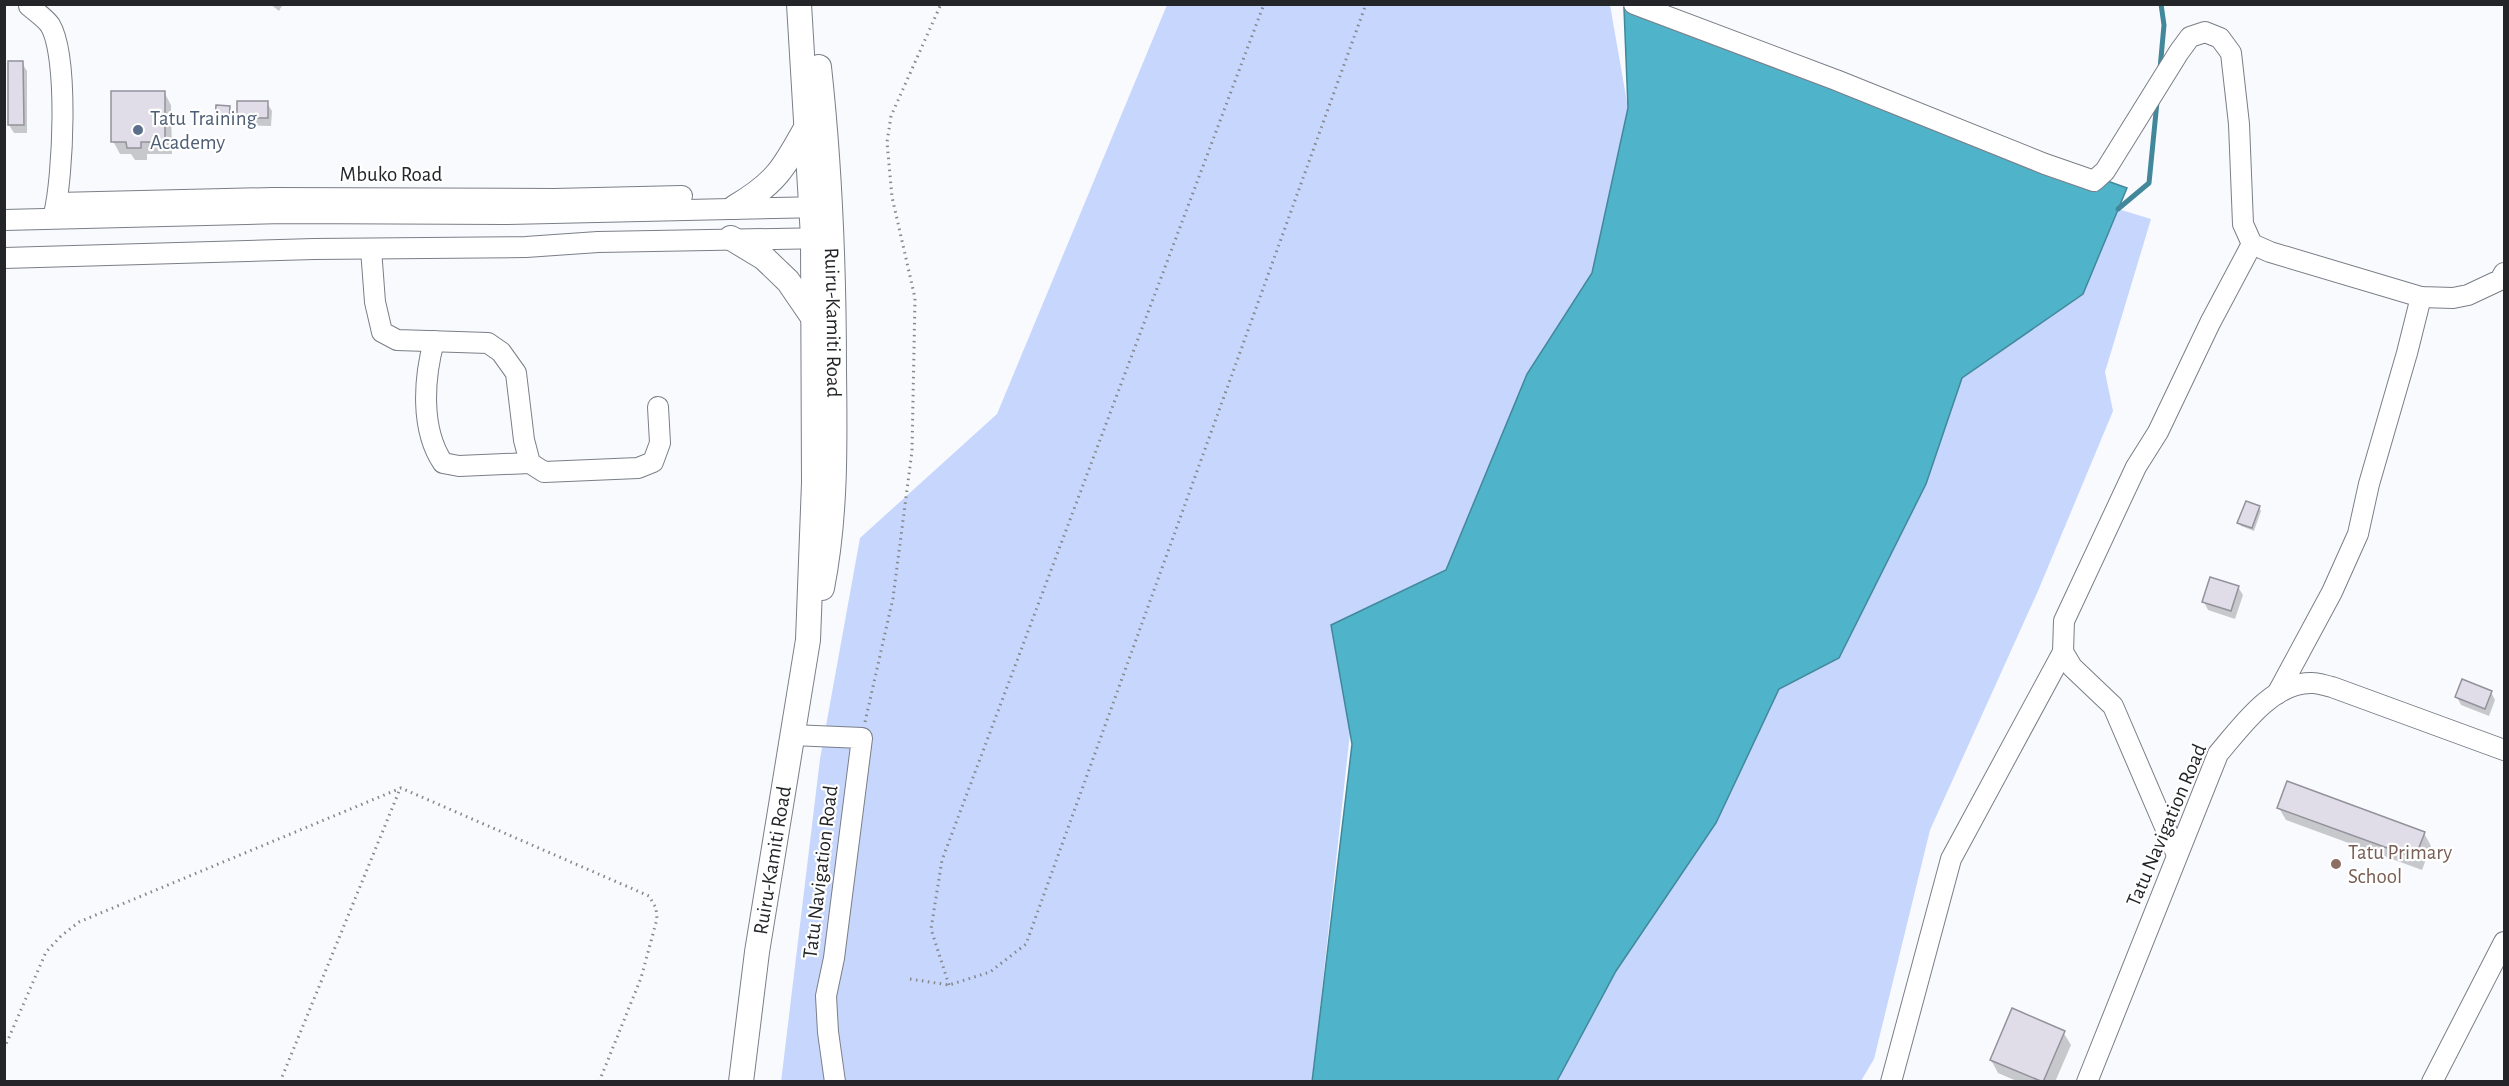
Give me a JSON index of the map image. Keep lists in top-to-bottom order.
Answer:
{
  "streets": {
    "main road": ["Ruiru-Kamiti Road"],
    "street": ["Mbuko Road", "Tatu Navigation Road"]
  },
  "places": ["Tatu Training Academy", "Tatu Primary School"]
}
